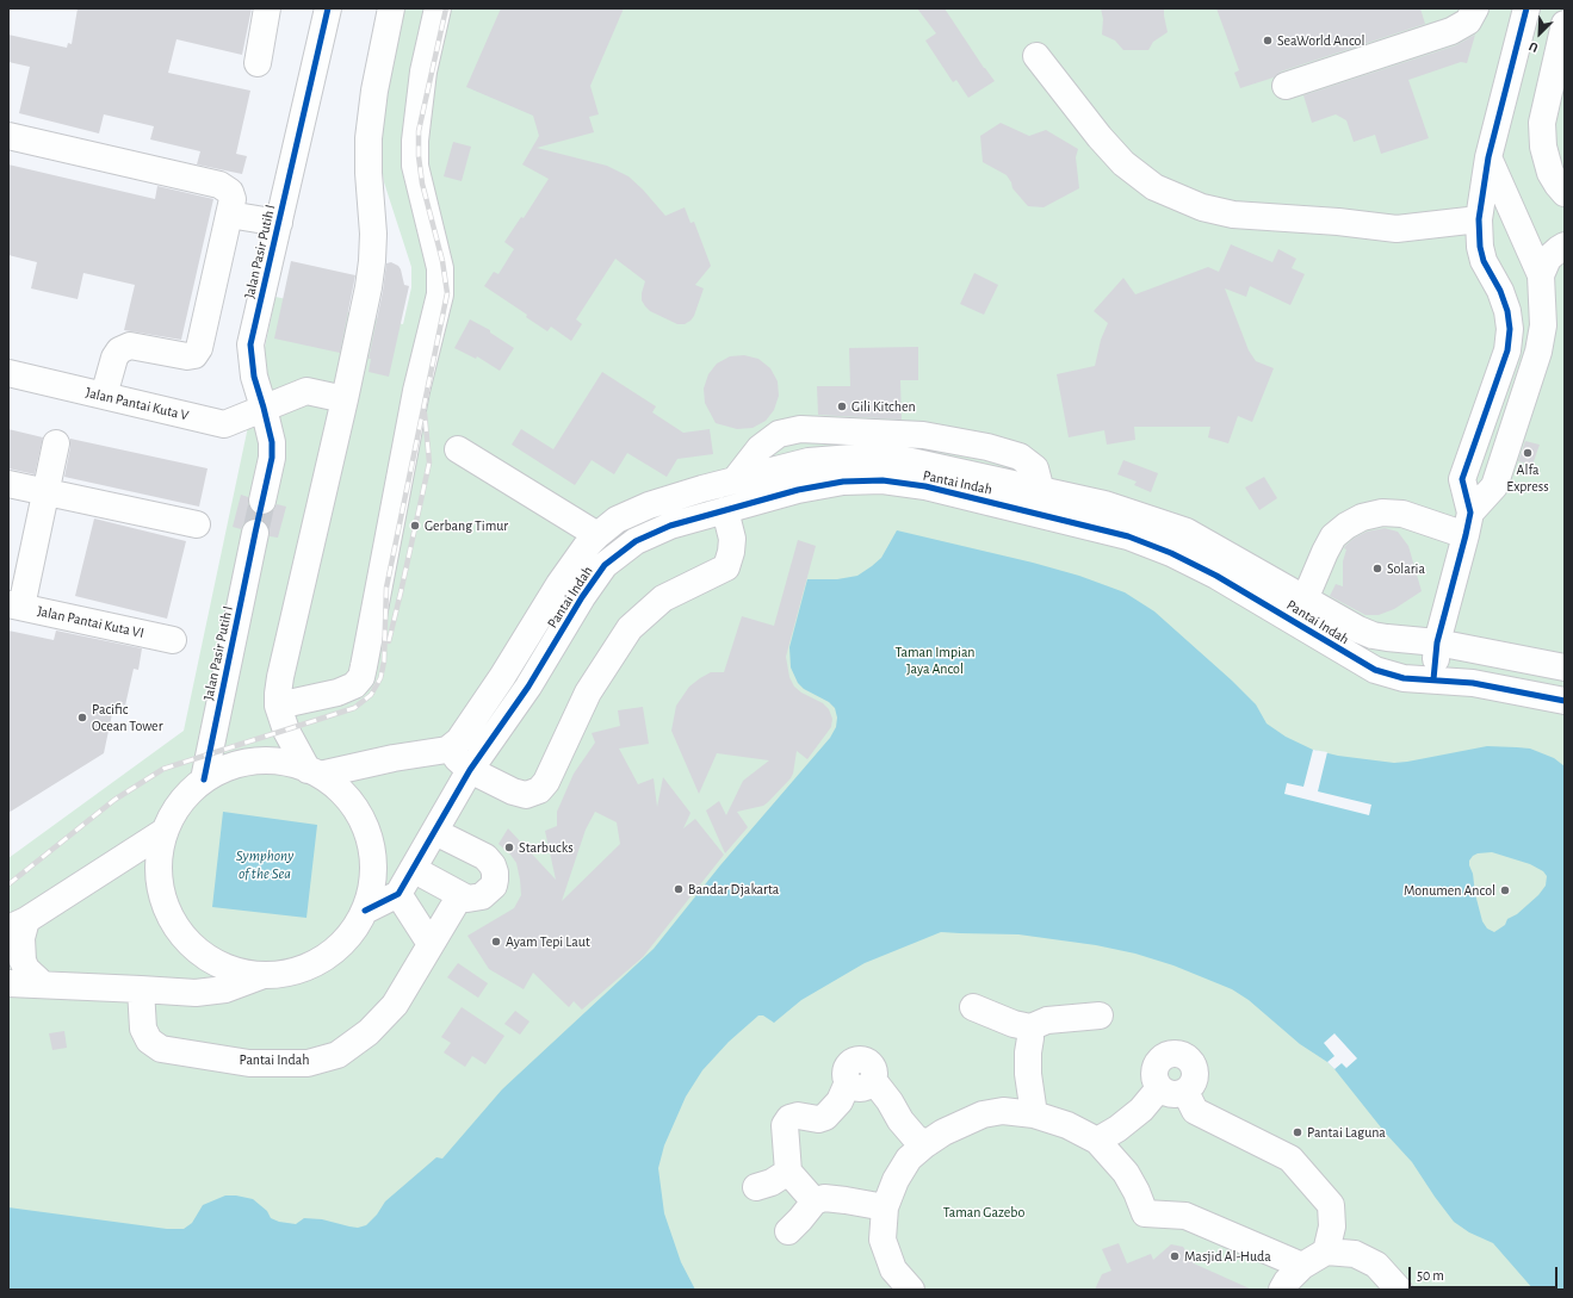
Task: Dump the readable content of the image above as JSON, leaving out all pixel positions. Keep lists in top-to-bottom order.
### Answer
{
  "streets": {
    "street": [
      "Jalan Pasir Putih I",
      "Jalan Pantai Kuta V",
      "Pantai Indah",
      "Jalan Pantai Kuta VI"
    ]
  },
  "crossings": [
    ["Jalan Pasir Putih I", "Jalan Pantai Kuta V"]
  ],
  "water": ["Symphony of the Sea"],
  "parks": ["Taman Impian Jaya Ancol", "Taman Gazebo"],
  "places": [
    "SeaWorld Ancol",
    "Gili Kitchen",
    "Alfa Express",
    "Gerbang Timur",
    "Solaria",
    "Pacific Ocean Tower",
    "Starbucks",
    "Bandar Djakarta",
    "Monumen Ancol",
    "Ayam Tepi Laut",
    "Pantai Laguna",
    "Masjid Al-Huda"
  ],
  "scale_bar": "50 m",
  "north": "bottom left"
}
